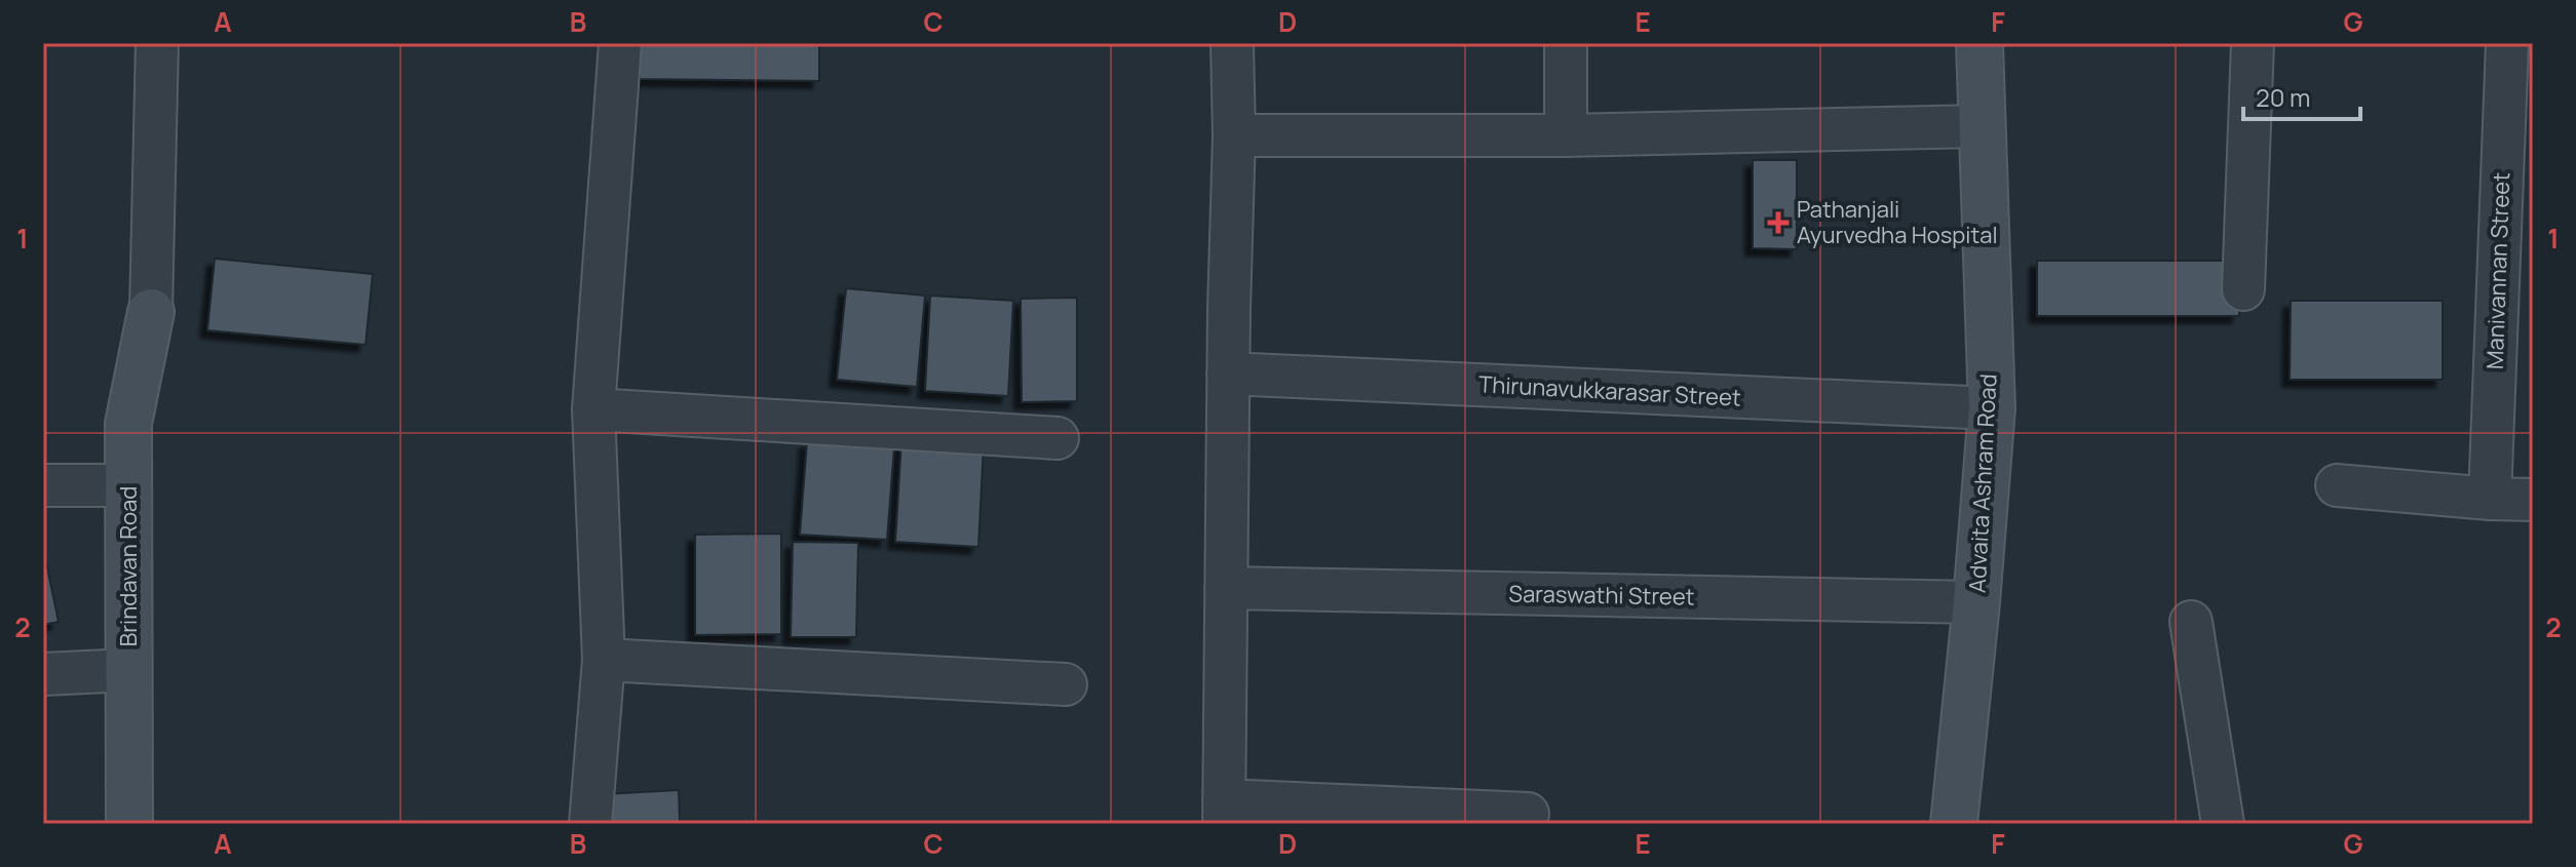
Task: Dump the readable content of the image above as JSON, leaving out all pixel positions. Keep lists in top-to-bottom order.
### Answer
{
  "streets": {
    "street": [
      "Manivannan Street",
      "Thirunavukkarasar Street",
      "Advaita Ashram Road",
      "Brindavan Road",
      "Saraswathi Street"
    ]
  },
  "crossings": [
    ["Thirunavukkarasar Street", "Advaita Ashram Road"],
    ["Advaita Ashram Road", "Saraswathi Street"]
  ],
  "places": {
    "health": ["Pathanjali Ayurvedha Hospital"]
  },
  "scale_bar": "20 m",
  "grid": {
    "columns": [
      "A",
      "B",
      "C",
      "D",
      "E",
      "F",
      "G"
    ],
    "rows": ["1", "2"]
  }
}
